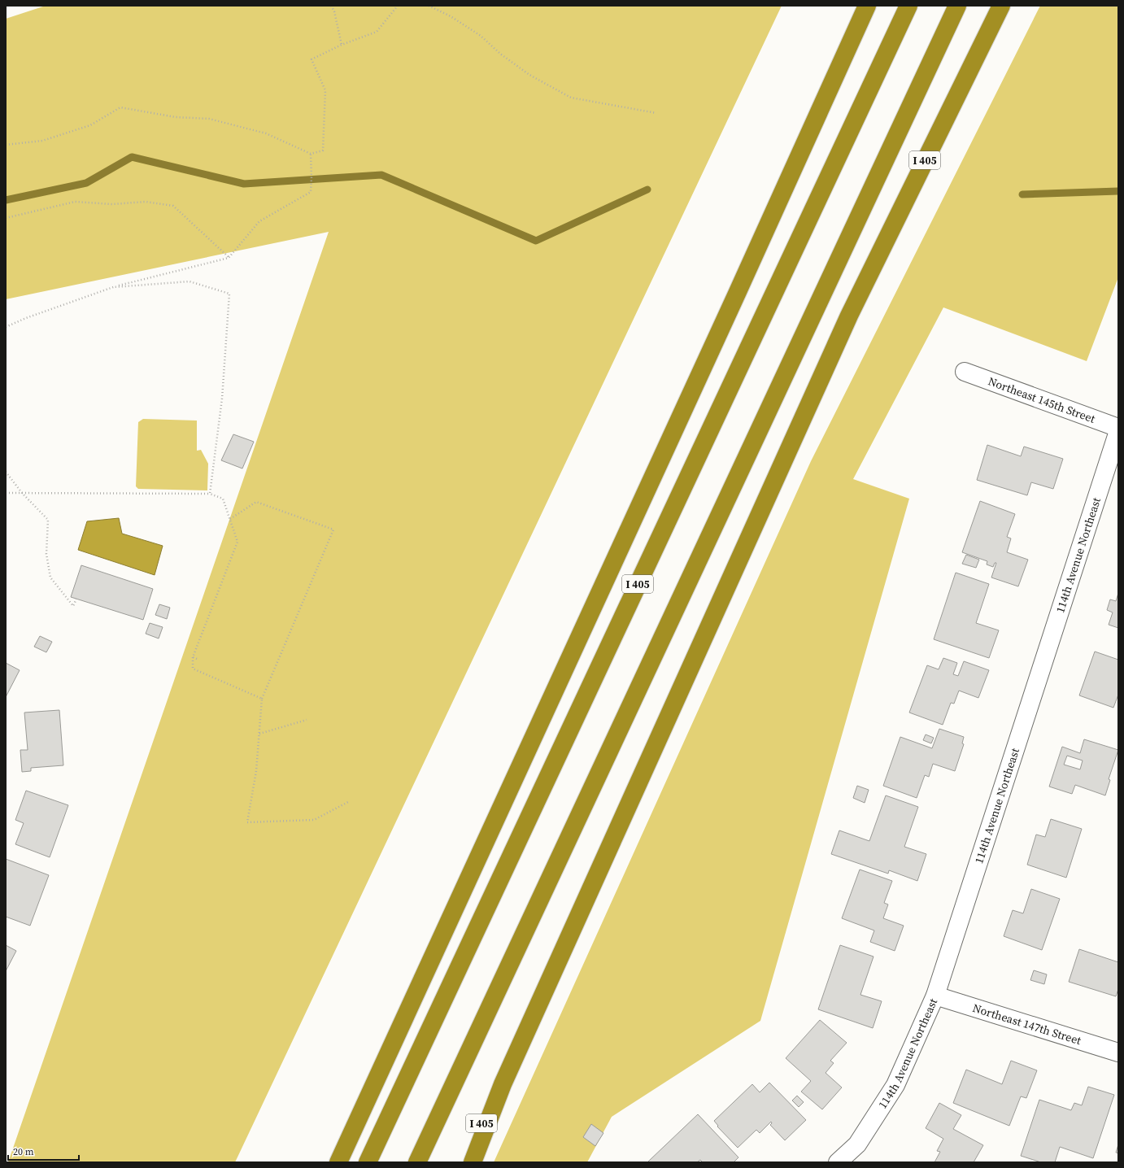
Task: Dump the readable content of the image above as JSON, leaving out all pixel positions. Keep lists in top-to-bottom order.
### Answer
{
  "streets": {
    "highway": ["I 405"],
    "street": ["Northeast 145th Street", "114th Avenue Northeast", "Northeast 147th Street"]
  },
  "crossings": [
    ["114th Avenue Northeast", "Northeast 147th Street"]
  ],
  "scale_bar": "20 m"
}
